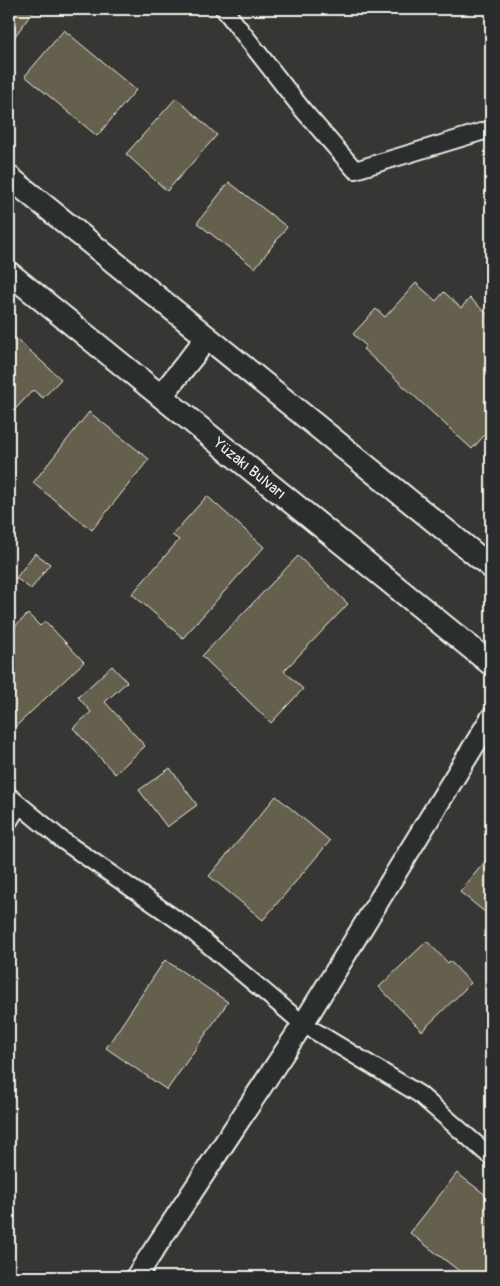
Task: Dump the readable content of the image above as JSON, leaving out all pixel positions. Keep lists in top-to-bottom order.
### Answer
{
  "streets": {
    "main road": ["Yüzakı Bulvarı"]
  }
}
